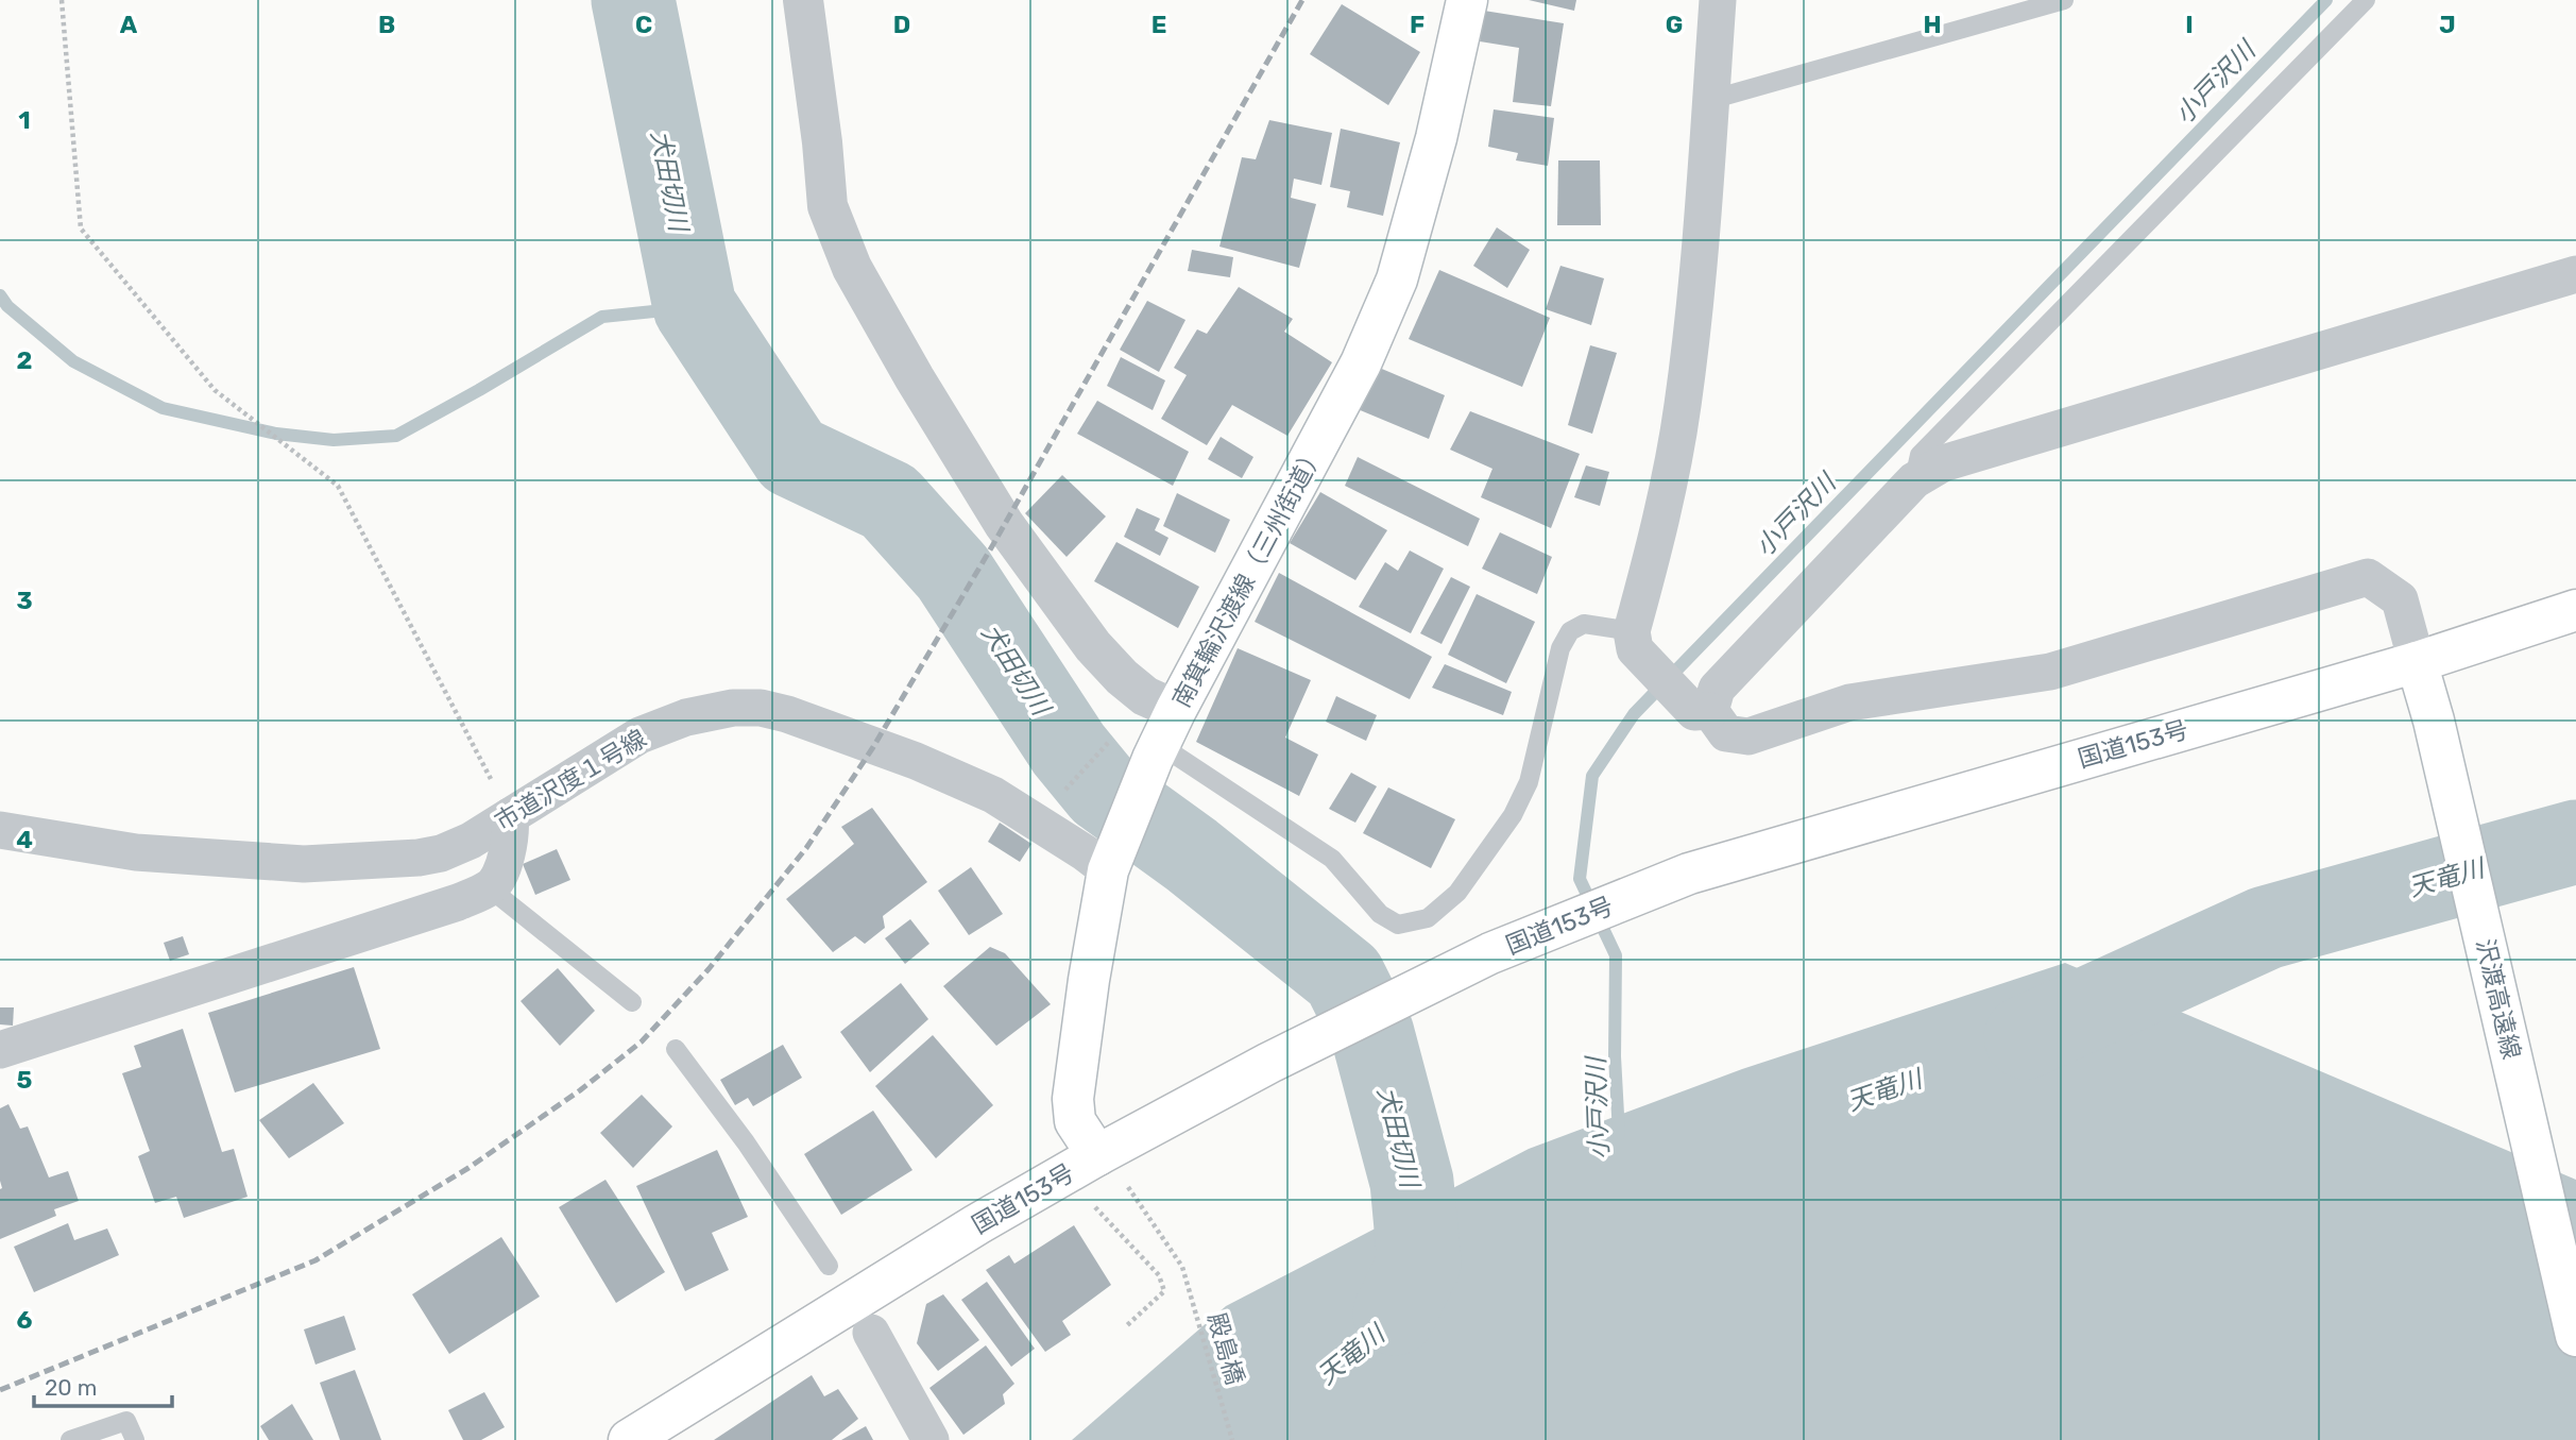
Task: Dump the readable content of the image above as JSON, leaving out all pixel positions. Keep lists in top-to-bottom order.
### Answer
{
  "streets": {
    "main road": ["南箕輪沢渡線（三州街道）", "国道153号", "沢渡高遠線"],
    "street": ["市道沢度１号線"],
    "path": ["殿島橋"]
  },
  "crossings": [
    ["南箕輪沢渡線（三州街道）", "国道153号"],
    ["南箕輪沢渡線（三州街道）", "市道沢度１号線"],
    ["国道153号", "沢渡高遠線"]
  ],
  "water": ["小戸沢川", "犬田切川", "天竜川"],
  "scale_bar": "20 m",
  "grid": {
    "columns": [
      "A",
      "B",
      "C",
      "D",
      "E",
      "F",
      "G",
      "H",
      "I",
      "J"
    ],
    "rows": [
      "1",
      "2",
      "3",
      "4",
      "5",
      "6"
    ]
  }
}
